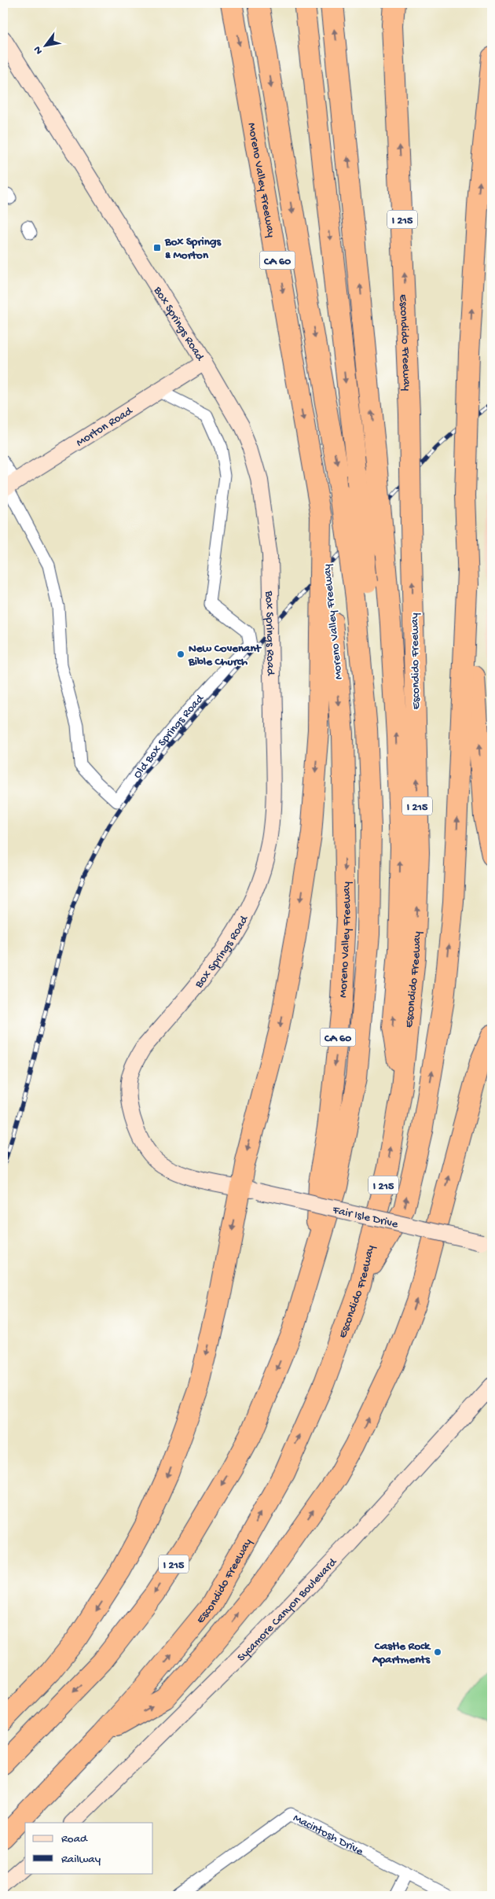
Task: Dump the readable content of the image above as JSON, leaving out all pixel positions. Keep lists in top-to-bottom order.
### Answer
{
  "streets": {
    "highway": [
      "Moreno Valley Freeway",
      "I 215",
      "CA 60",
      "Escondido Freeway"
    ],
    "main road": [
      "Box Springs Road",
      "Morton Road",
      "Fair Isle Drive",
      "Sycamore Canyon Boulevard"
    ],
    "street": ["Old Box Springs Road", "Macintosh Drive"]
  },
  "crossings": [
    ["Moreno Valley Freeway", "I 215"],
    ["Box Springs Road", "Morton Road"],
    ["Box Springs Road", "Fair Isle Drive"],
    ["Morton Road", "Old Box Springs Road"]
  ],
  "places": {
    "transit": ["Box Springs & Morton"],
    "other": ["New Covenant Bible Church", "Castle Rock Apartments"]
  },
  "legend": ["Road", "Railway"],
  "north": "bottom left"
}
